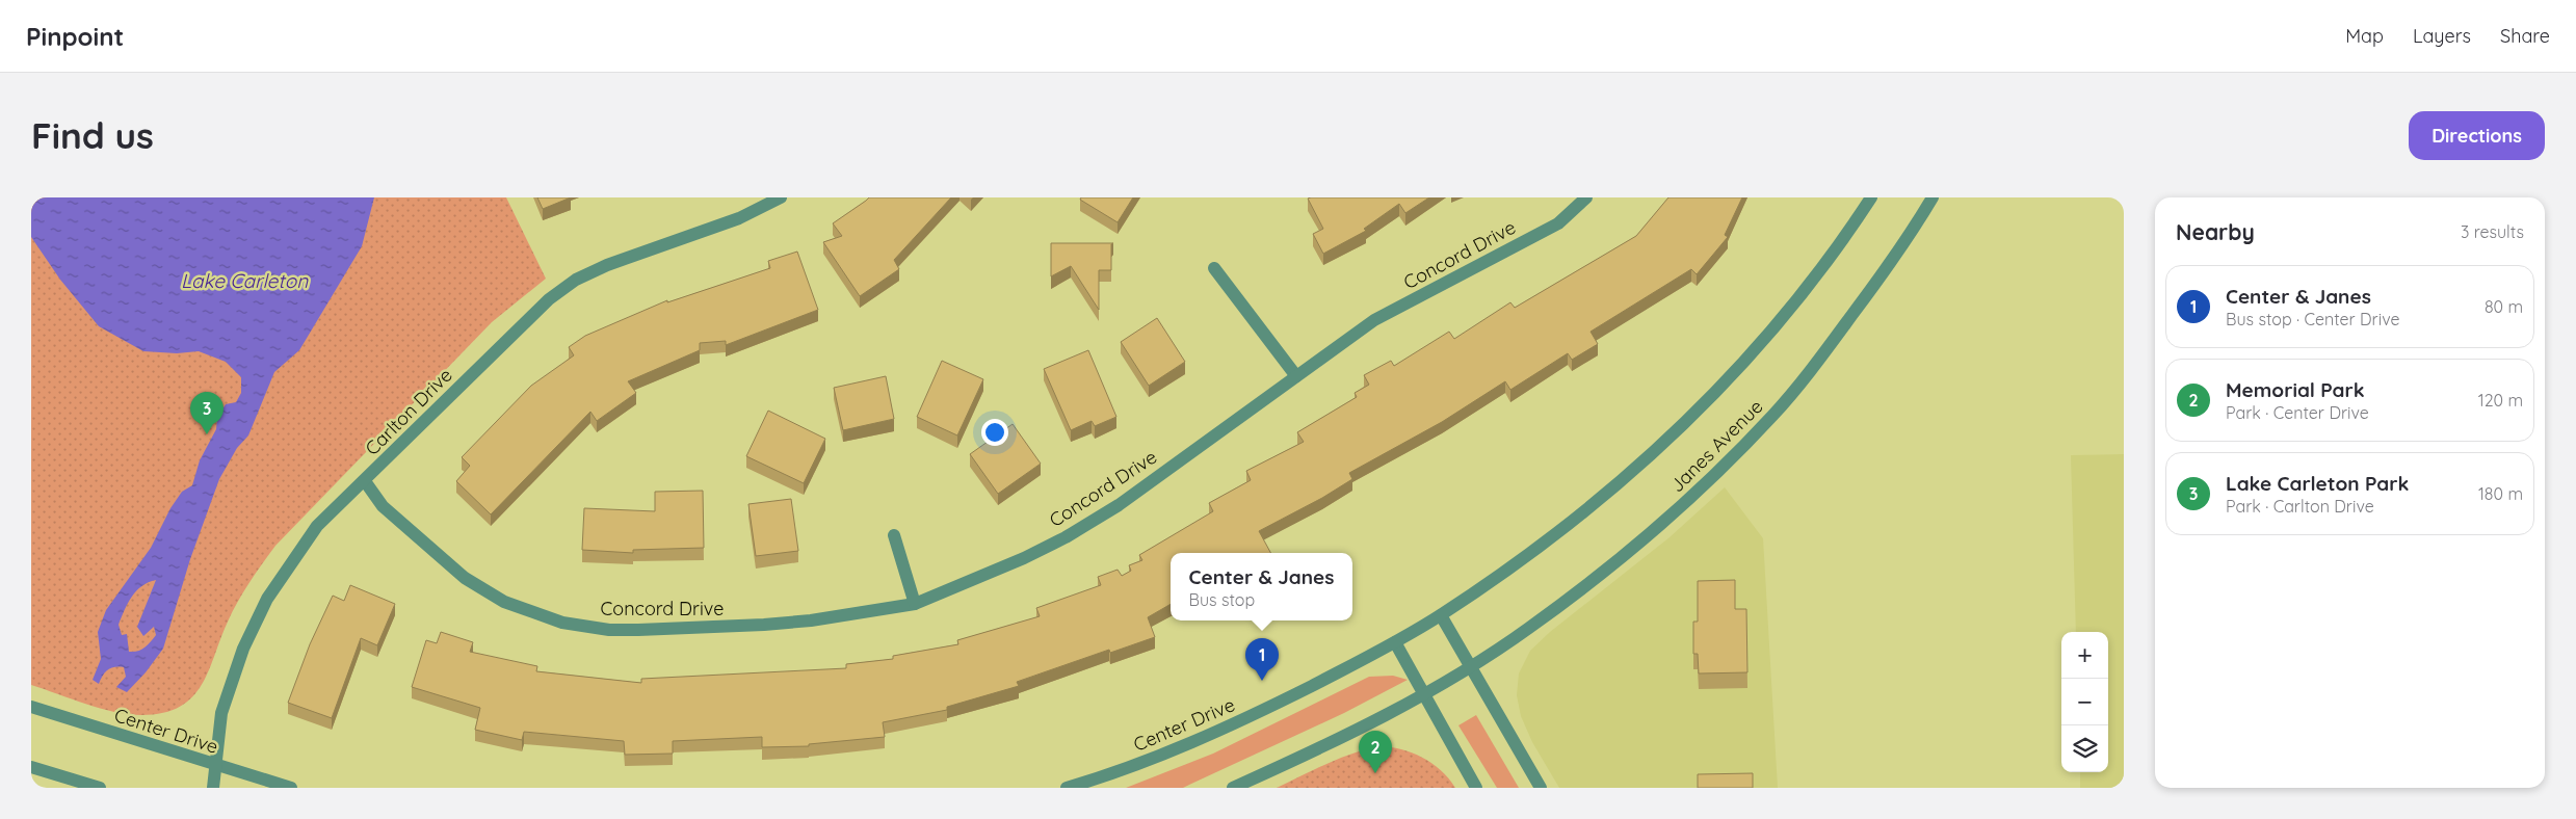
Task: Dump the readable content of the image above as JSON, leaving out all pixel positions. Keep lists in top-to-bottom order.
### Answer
{
  "streets": {
    "street": [
      "Concord Drive",
      "Carlton Drive",
      "Janes Avenue",
      "Center Drive"
    ]
  },
  "crossings": [
    ["Concord Drive", "Carlton Drive"],
    ["Carlton Drive", "Center Drive"],
    ["Janes Avenue", "Center Drive"]
  ],
  "water": ["Lake Carleton"],
  "page": {
    "header": "Pinpoint",
    "nav": ["Map", "Layers", "Share"],
    "buttons": "Directions",
    "title": "Find us",
    "heading": ["Nearby", "3 results"],
    "list": [
      {
        "mark": "1",
        "name": "Center & Janes",
        "note": "Bus stop · Center Drive",
        "value": "80 m"
      },
      {
        "mark": "2",
        "name": "Memorial Park",
        "note": "Park · Center Drive",
        "value": "120 m"
      },
      {
        "mark": "3",
        "name": "Lake Carleton Park",
        "note": "Park · Carlton Drive",
        "value": "180 m"
      }
    ],
    "pins": ["3", "1", "2"],
    "popup": ["Center & Janes", "Bus stop"],
    "map_buttons": ["+", "−"]
  }
}
